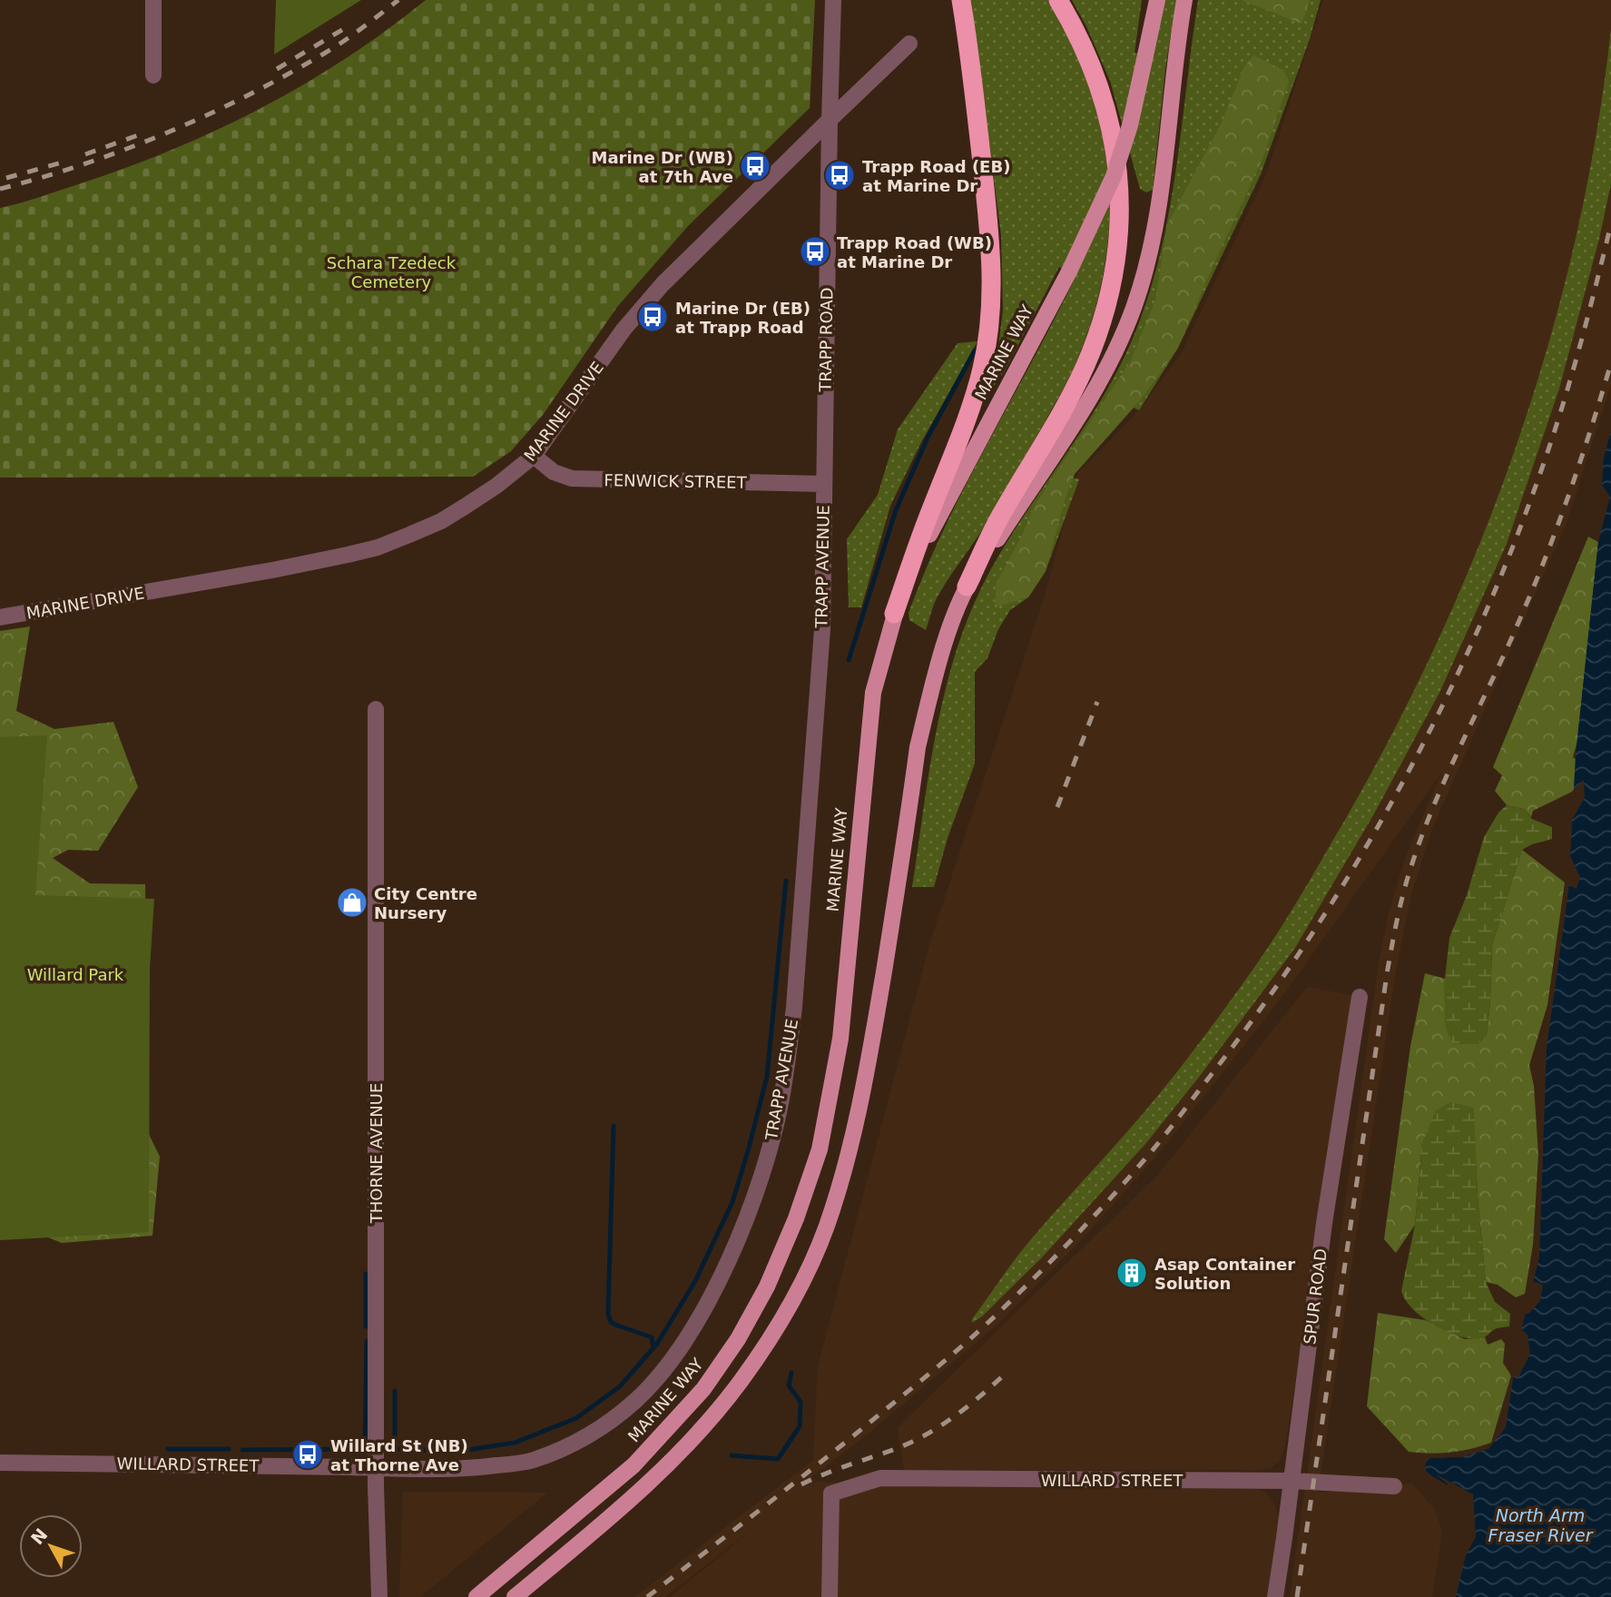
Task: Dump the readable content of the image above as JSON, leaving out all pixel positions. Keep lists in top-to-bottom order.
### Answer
{
  "streets": {
    "main road": ["MARINE WAY"],
    "street": [
      "TRAPP ROAD",
      "MARINE DRIVE",
      "FENWICK STREET",
      "TRAPP AVENUE",
      "THORNE AVENUE",
      "SPUR ROAD",
      "WILLARD STREET"
    ]
  },
  "crossings": [
    ["TRAPP ROAD", "MARINE DRIVE"],
    ["TRAPP ROAD", "FENWICK STREET"],
    ["TRAPP ROAD", "TRAPP AVENUE"],
    ["MARINE DRIVE", "FENWICK STREET"],
    ["FENWICK STREET", "TRAPP AVENUE"],
    ["TRAPP AVENUE", "THORNE AVENUE"],
    ["TRAPP AVENUE", "WILLARD STREET"],
    ["THORNE AVENUE", "WILLARD STREET"],
    ["SPUR ROAD", "WILLARD STREET"]
  ],
  "water": ["North Arm Fraser River"],
  "parks": ["Schara Tzedeck Cemetery", "Willard Park"],
  "places": {
    "bus stop": [
      "Marine Dr (WB) at 7th Ave",
      "Trapp Road (EB) at Marine Dr",
      "Trapp Road (WB) at Marine Dr",
      "Marine Dr (EB) at Trapp Road",
      "Willard St (NB) at Thorne Ave"
    ],
    "shop": ["City Centre Nursery"],
    "building": ["Asap Container Solution"]
  },
  "north": "top left"
}
